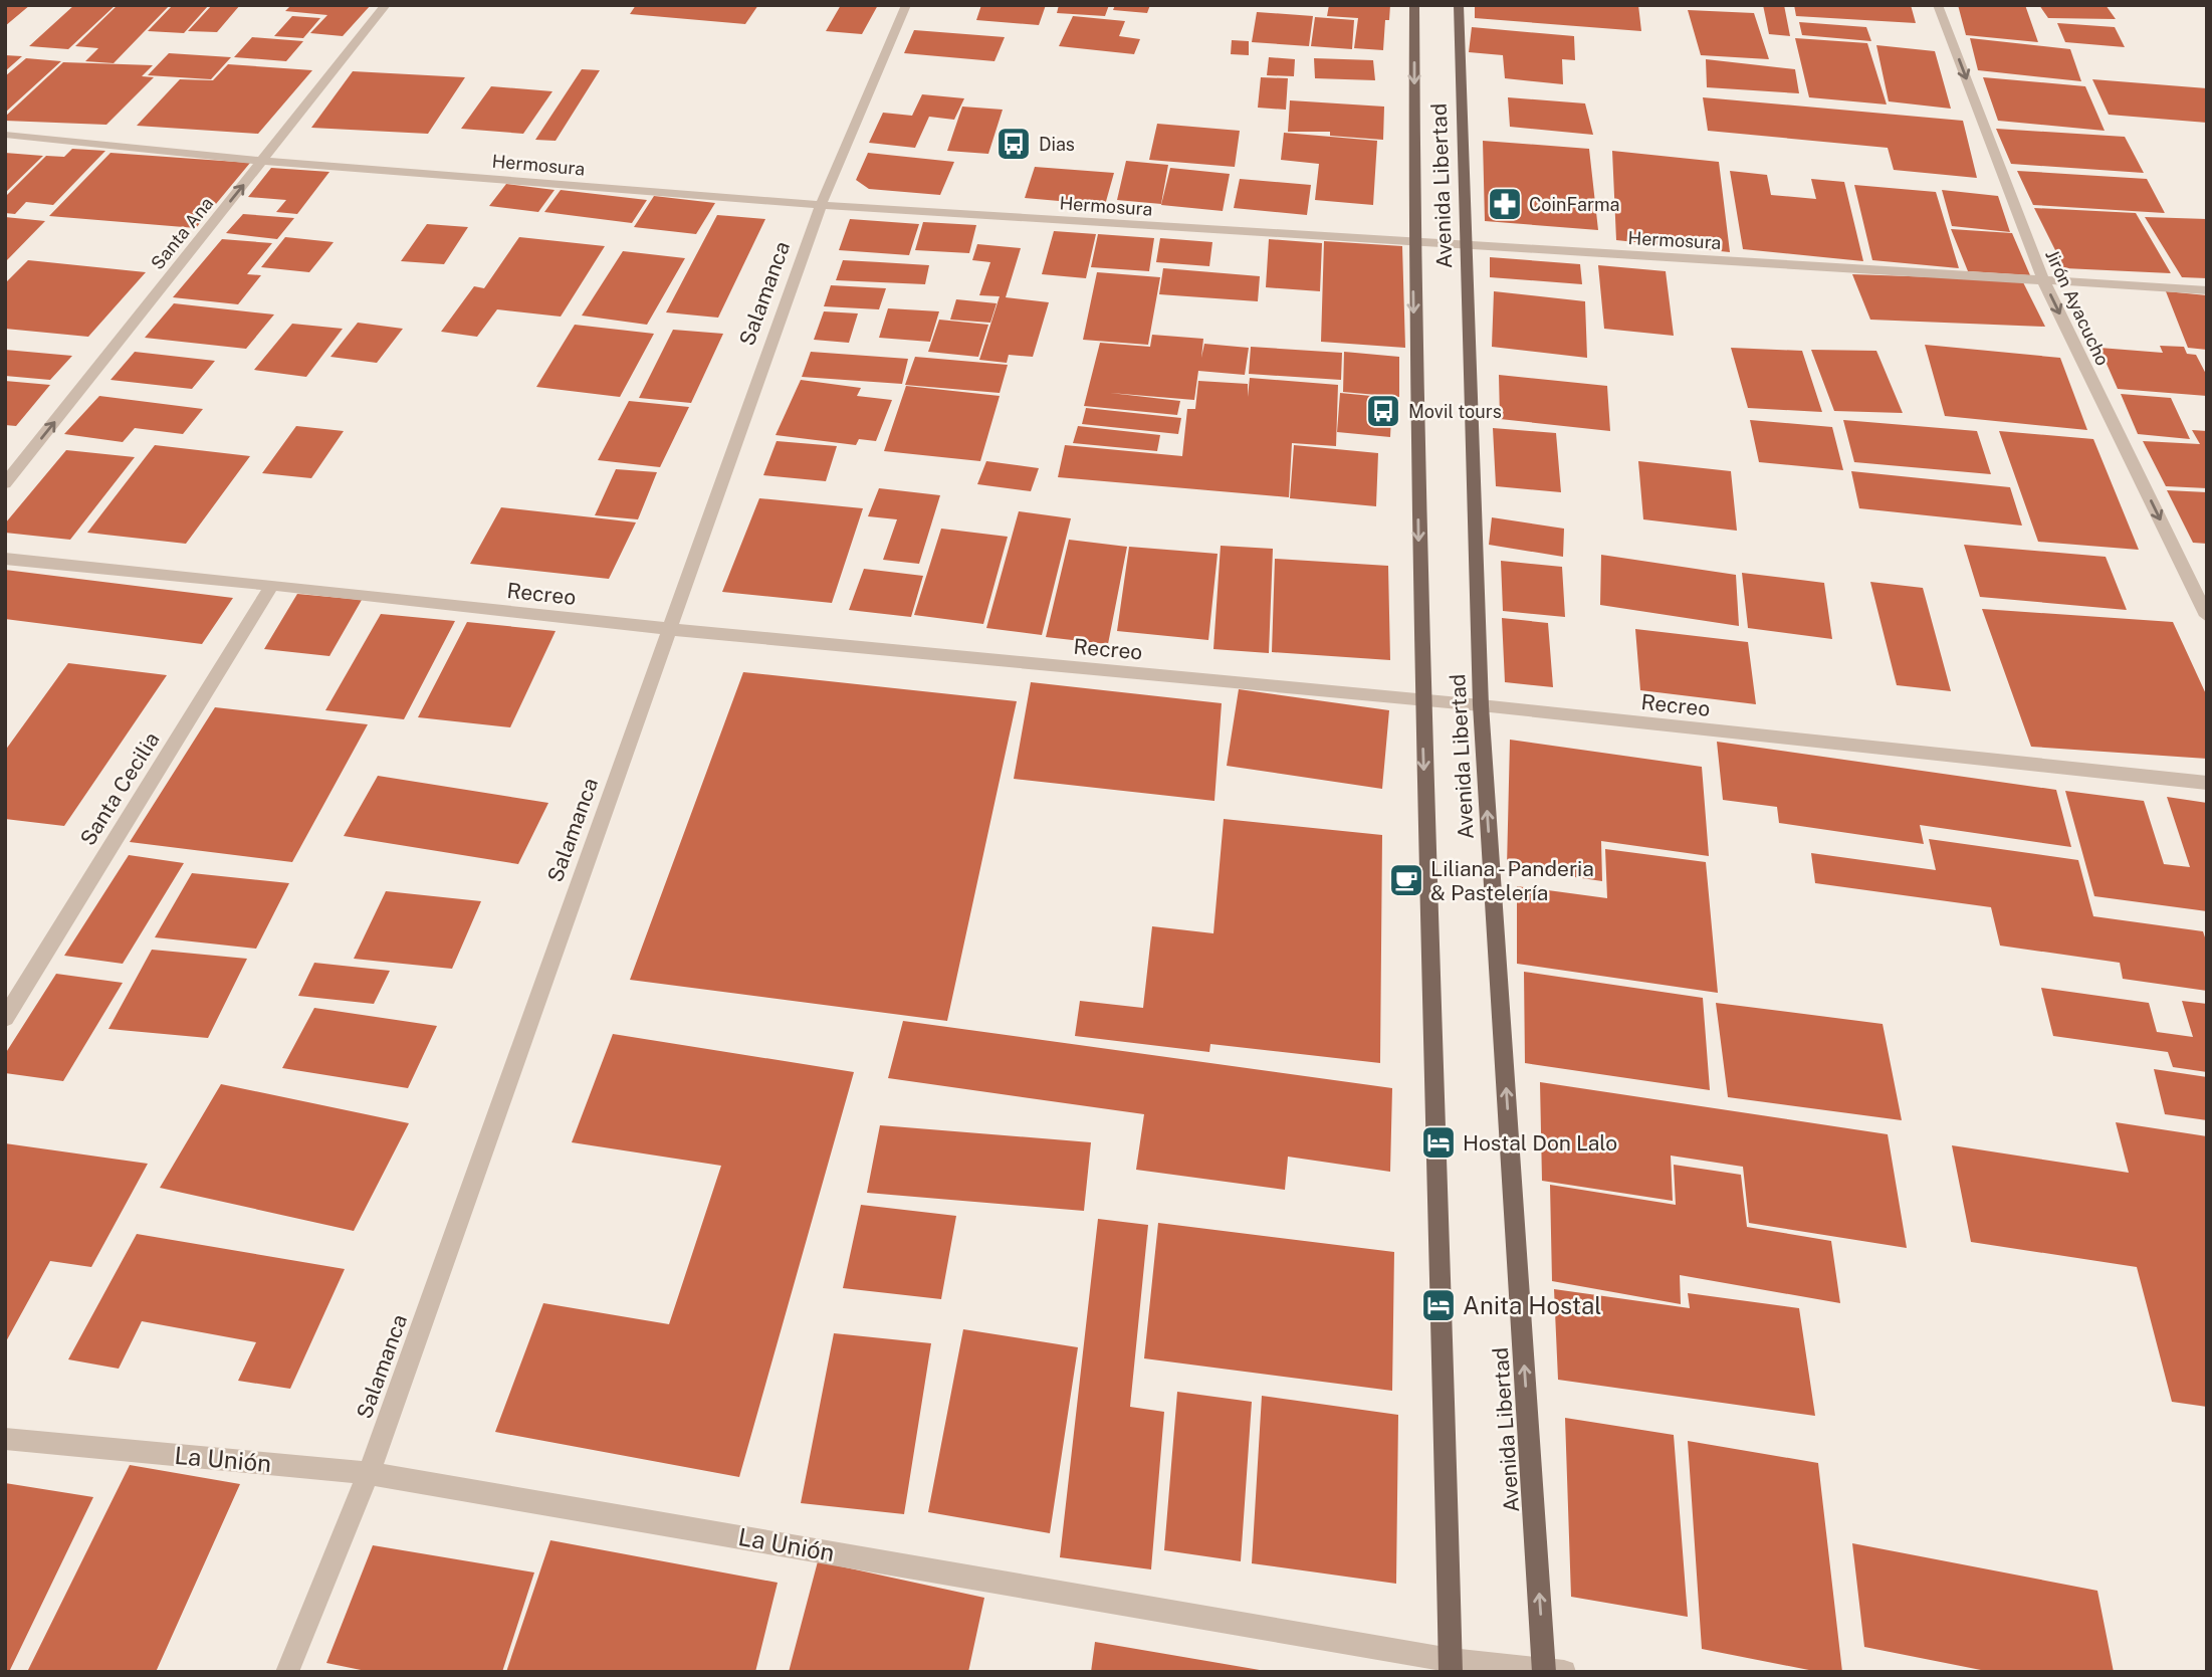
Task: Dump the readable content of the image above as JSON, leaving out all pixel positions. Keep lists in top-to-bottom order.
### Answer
{
  "streets": {
    "main road": ["Avenida Libertad"],
    "street": [
      "Hermosura",
      "Santa Ana",
      "Salamanca",
      "Jirón Ayacucho",
      "Recreo",
      "Santa Cecilia",
      "La Unión"
    ]
  },
  "crossings": [
    ["Hermosura", "Avenida Libertad"],
    ["Hermosura", "Santa Ana"],
    ["Hermosura", "Salamanca"],
    ["Hermosura", "Jirón Ayacucho"],
    ["Avenida Libertad", "Recreo"],
    ["Avenida Libertad", "La Unión"],
    ["Salamanca", "Recreo"],
    ["Salamanca", "La Unión"],
    ["Recreo", "Santa Cecilia"]
  ],
  "one_way": ["Santa Ana", "Jirón Ayacucho"],
  "places": {
    "bus stop": ["Dias", "Movil tours"],
    "pharmacy": ["CoinFarma"],
    "cafe": ["Liliana - Panderia & Pastelería"],
    "hotel": ["Hostal Don Lalo", "Anita Hostal"]
  }
}
